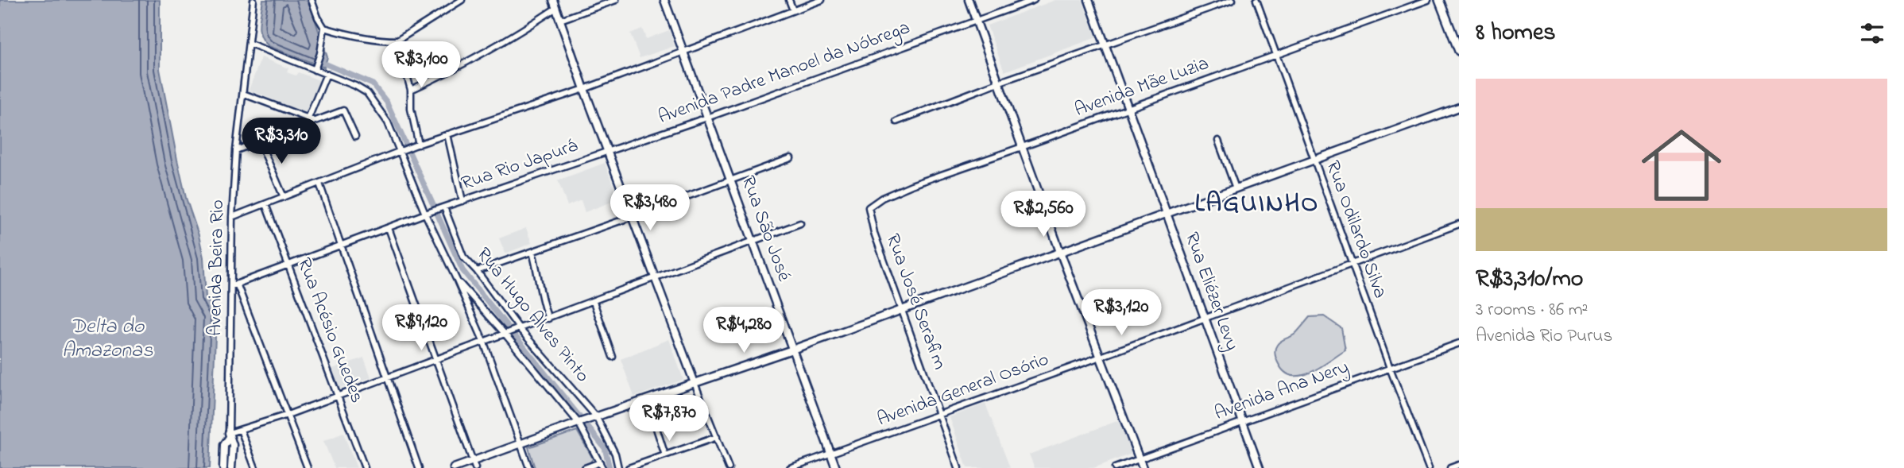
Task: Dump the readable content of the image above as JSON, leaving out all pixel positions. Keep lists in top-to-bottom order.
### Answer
{
  "streets": {
    "street": [
      "Avenida Padre Manoel da Nóbrega",
      "Avenida Mãe Luzia",
      "Rua Rio Japurá",
      "Rua São José",
      "Rua Odilardo Silva",
      "Avenida Beira Rio",
      "Rua Eliézer Levy",
      "Rua José Serafim",
      "Rua Hugo Alves Pinto",
      "Rua Acésio Guedes",
      "Avenida General Osório",
      "Avenida Ana Nery"
    ]
  },
  "crossings": [
    ["Avenida Padre Manoel da Nóbrega", "Rua Rio Japurá"],
    ["Avenida Padre Manoel da Nóbrega", "Rua São José"],
    ["Avenida Mãe Luzia", "Rua Odilardo Silva"],
    ["Avenida Mãe Luzia", "Rua Eliézer Levy"],
    ["Avenida Mãe Luzia", "Rua José Serafim"],
    ["Rua Rio Japurá", "Rua Hugo Alves Pinto"],
    ["Rua São José", "Avenida General Osório"],
    ["Rua Odilardo Silva", "Avenida General Osório"],
    ["Rua Odilardo Silva", "Avenida Ana Nery"],
    ["Rua Eliézer Levy", "Avenida General Osório"],
    ["Rua Eliézer Levy", "Avenida Ana Nery"],
    ["Rua José Serafim", "Avenida General Osório"]
  ],
  "districts": ["LAGUINHO"],
  "water": ["Delta do Amazonas"],
  "page": {
    "heading": "8 homes",
    "price": [
      "R$3,100",
      "R$3,310",
      "R$3,480",
      "R$2,560",
      "R$3,120",
      "R$9,120",
      "R$4,280",
      "R$7,870"
    ],
    "list": [
      {
        "name": "R$3,310/mo",
        "note": "3 rooms · 86 m² · Avenida Rio Purus"
      }
    ]
  }
}
